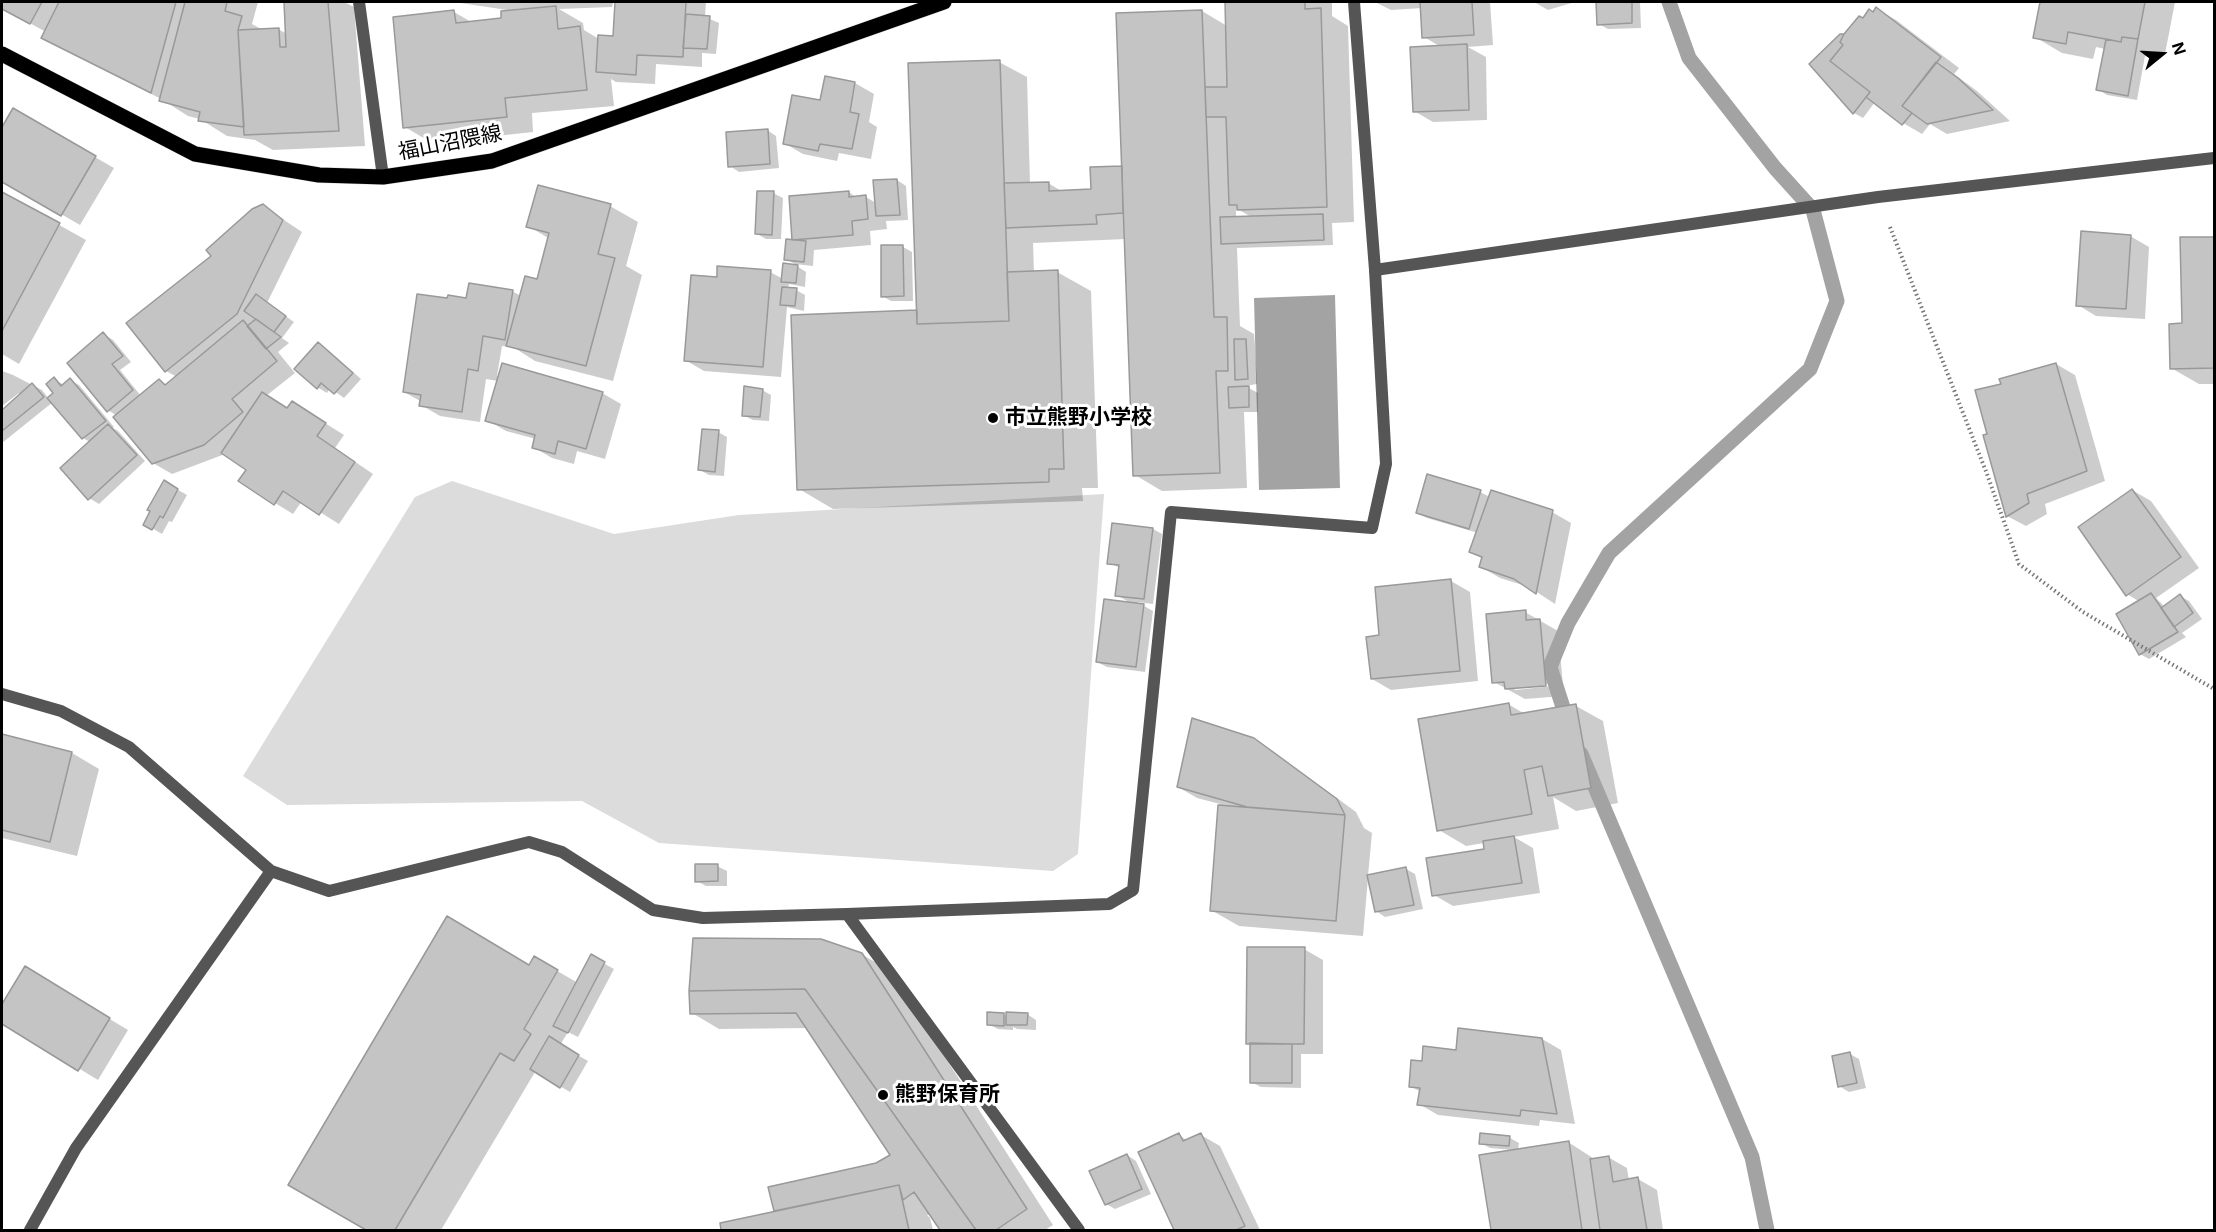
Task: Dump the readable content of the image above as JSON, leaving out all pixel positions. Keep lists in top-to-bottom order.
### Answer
{
  "streets": {
    "main road": ["福山沼隈線"]
  },
  "places": ["市立熊野小学校", "熊野保育所"],
  "north": "right"
}
